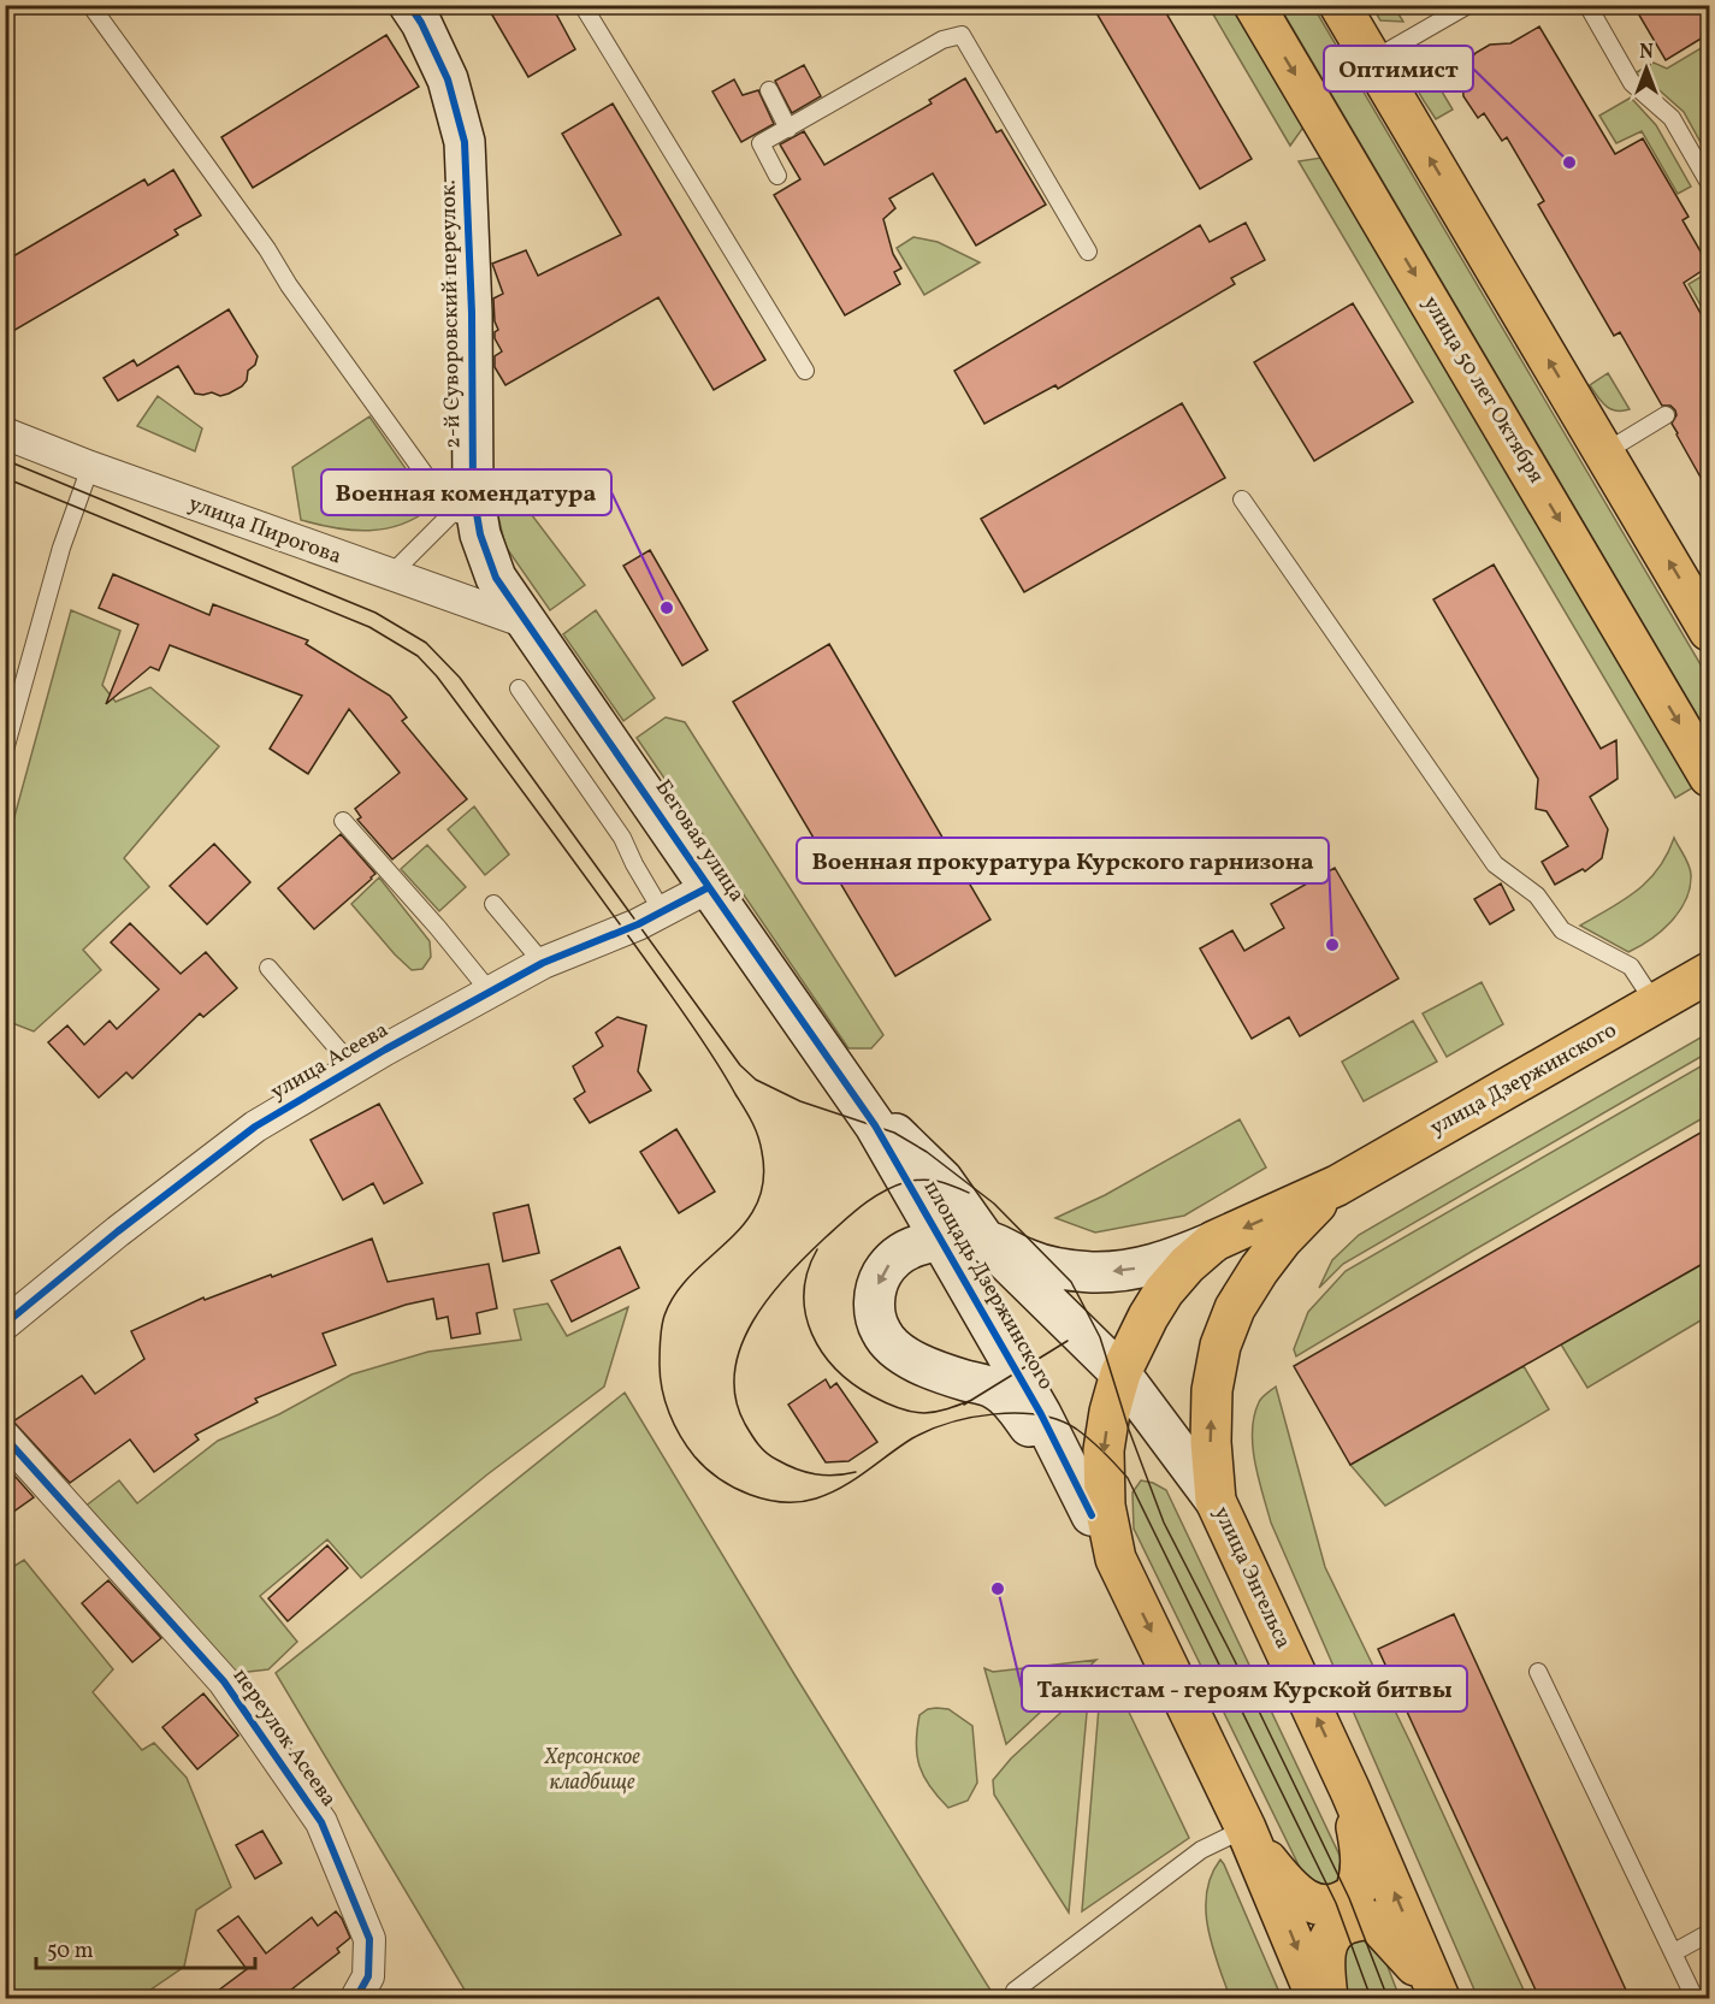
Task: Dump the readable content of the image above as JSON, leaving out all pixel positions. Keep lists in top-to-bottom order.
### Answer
{
  "streets": {
    "main road": ["улица 50 лет Октября", "улица Дзержинского", "улица Энгельса"],
    "street": [
      "2-й Суворовский переулок.",
      "улица Пирогова",
      "Беговая улица",
      "улица Асеева",
      "площадь Дзержинского",
      "переулок Асеева"
    ]
  },
  "crossings": [
    ["2-й Суворовский переулок.", "улица Пирогова"],
    ["2-й Суворовский переулок.", "Беговая улица"],
    ["улица Пирогова", "Беговая улица"],
    ["Беговая улица", "улица Асеева"],
    ["Беговая улица", "площадь Дзержинского"],
    ["улица Дзержинского", "улица Энгельса"]
  ],
  "parks": ["Херсонское кладбище"],
  "places": [
    "Оптимист",
    "Военная комендатура",
    "Военная прокуратура Курского гарнизона",
    "Танкистам - героям Курской битвы"
  ],
  "scale_bar": "50 m",
  "north": "top"
}
